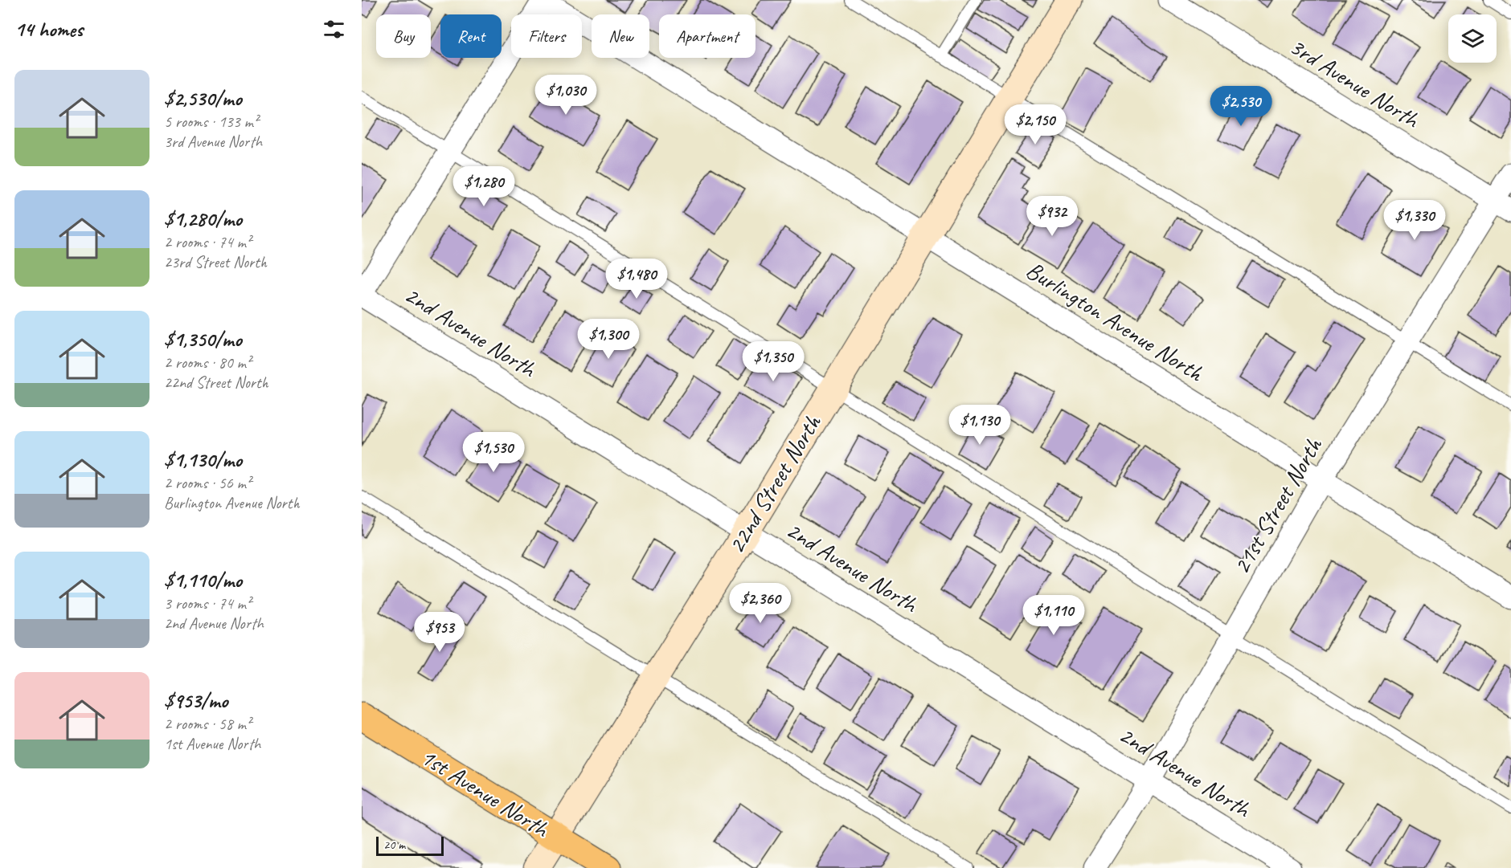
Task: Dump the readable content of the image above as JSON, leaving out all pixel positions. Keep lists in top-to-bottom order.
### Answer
{
  "streets": {
    "main road": ["1st Avenue North"],
    "street": [
      "3rd Avenue North",
      "Burlington Avenue North",
      "2nd Avenue North",
      "22nd Street North",
      "21st Street North"
    ]
  },
  "crossings": [
    ["3rd Avenue North", "21st Street North"],
    ["Burlington Avenue North", "22nd Street North"],
    ["Burlington Avenue North", "21st Street North"],
    ["2nd Avenue North", "22nd Street North"],
    ["2nd Avenue North", "21st Street North"],
    ["22nd Street North", "1st Avenue North"]
  ],
  "scale_bar": "20 m",
  "page": {
    "heading": "14 homes",
    "chip": [
      "Buy",
      "Rent",
      "Filters",
      "New",
      "Apartment"
    ],
    "list": [
      {
        "name": "$2,530/mo",
        "note": "5 rooms · 133 m² · 3rd Avenue North"
      },
      {
        "name": "$1,280/mo",
        "note": "2 rooms · 74 m² · 23rd Street North"
      },
      {
        "name": "$1,350/mo",
        "note": "2 rooms · 80 m² · 22nd Street North"
      },
      {
        "name": "$1,130/mo",
        "note": "2 rooms · 56 m² · Burlington Avenue North"
      },
      {
        "name": "$1,110/mo",
        "note": "3 rooms · 74 m² · 2nd Avenue North"
      },
      {
        "name": "$953/mo",
        "note": "2 rooms · 58 m² · 1st Avenue North"
      }
    ],
    "price": [
      "$1,030",
      "$2,530",
      "$2,150",
      "$1,280",
      "$932",
      "$1,330",
      "$1,480",
      "$1,300",
      "$1,350",
      "$1,130",
      "$1,530",
      "$2,360",
      "$1,110",
      "$953"
    ],
    "scale": "20 m"
  }
}
